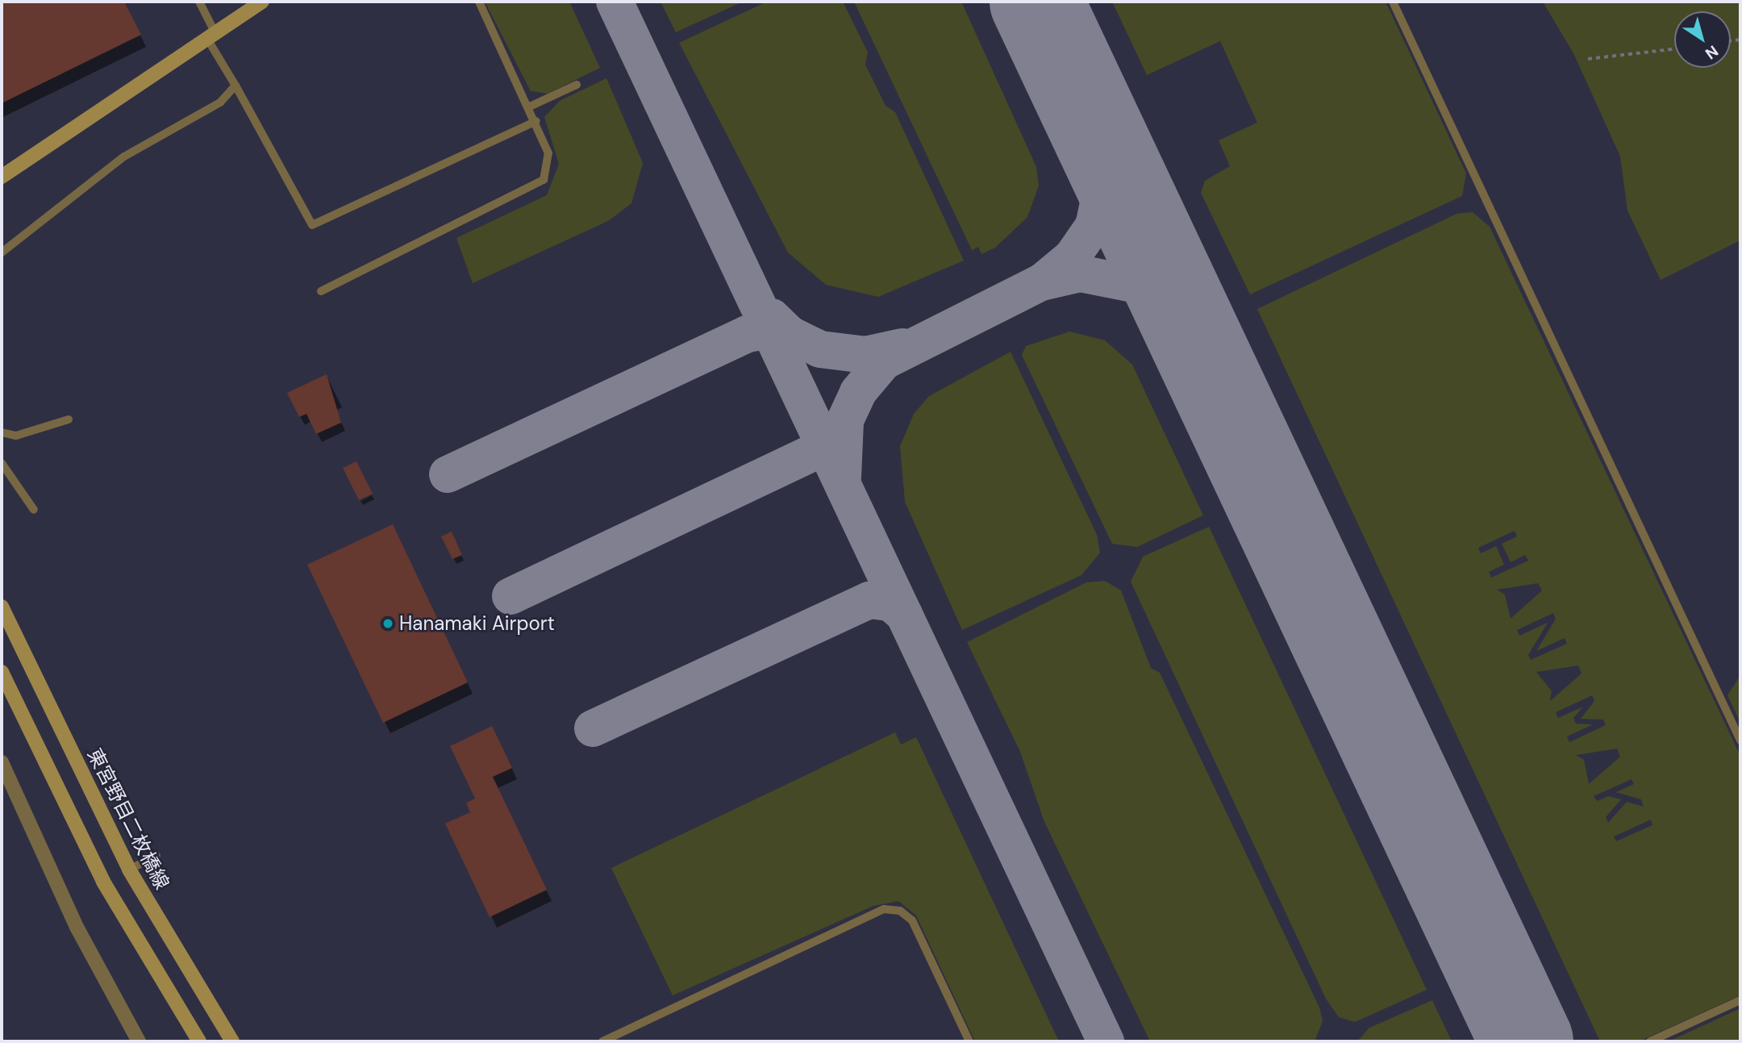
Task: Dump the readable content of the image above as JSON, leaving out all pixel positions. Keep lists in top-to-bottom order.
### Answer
{
  "streets": {
    "main road": ["東宮野目二枚橋線"]
  },
  "places": ["Hanamaki Airport"],
  "north": "bottom right"
}
